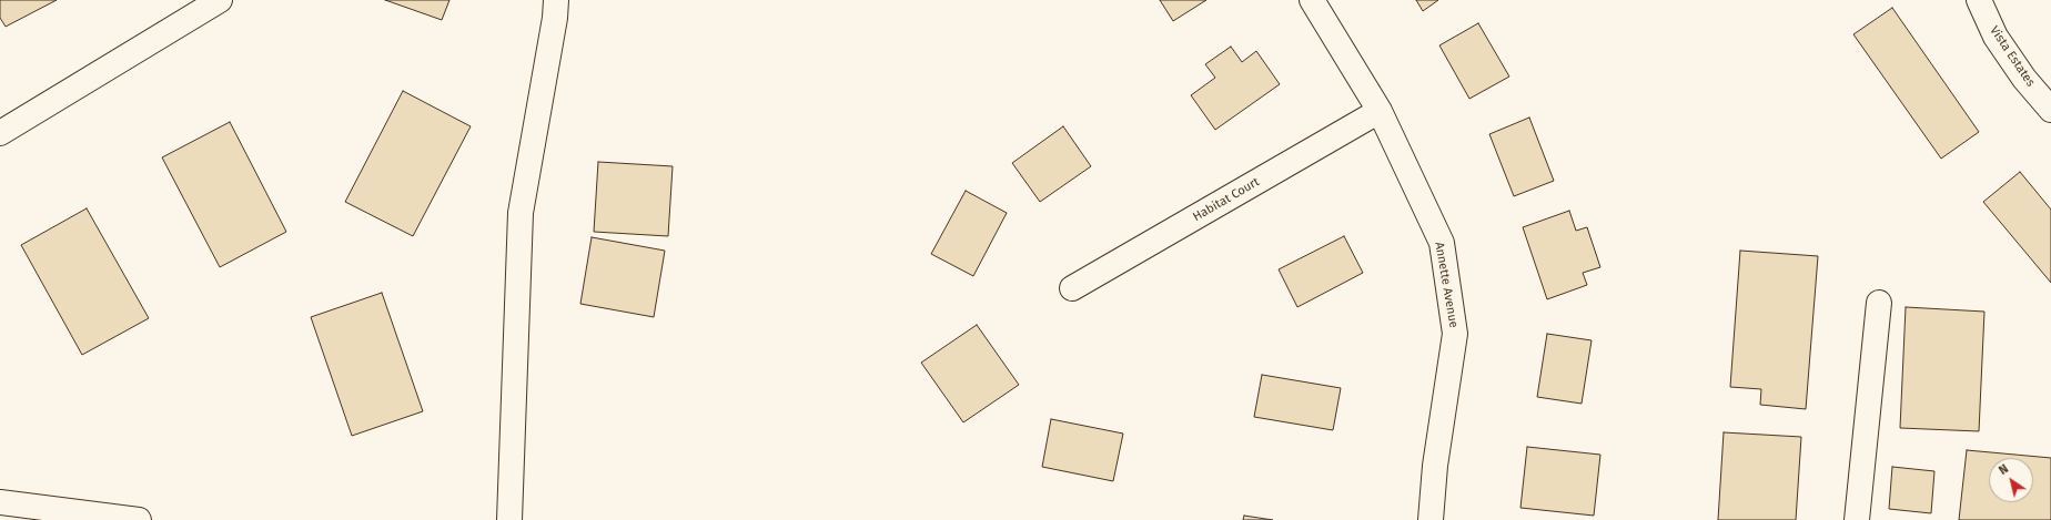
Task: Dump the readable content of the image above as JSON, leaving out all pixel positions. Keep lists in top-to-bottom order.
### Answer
{
  "streets": {
    "street": ["Vista Estates", "Habitat Court", "Annette Avenue"]
  },
  "crossings": [
    ["Habitat Court", "Annette Avenue"]
  ],
  "north": "top left"
}
